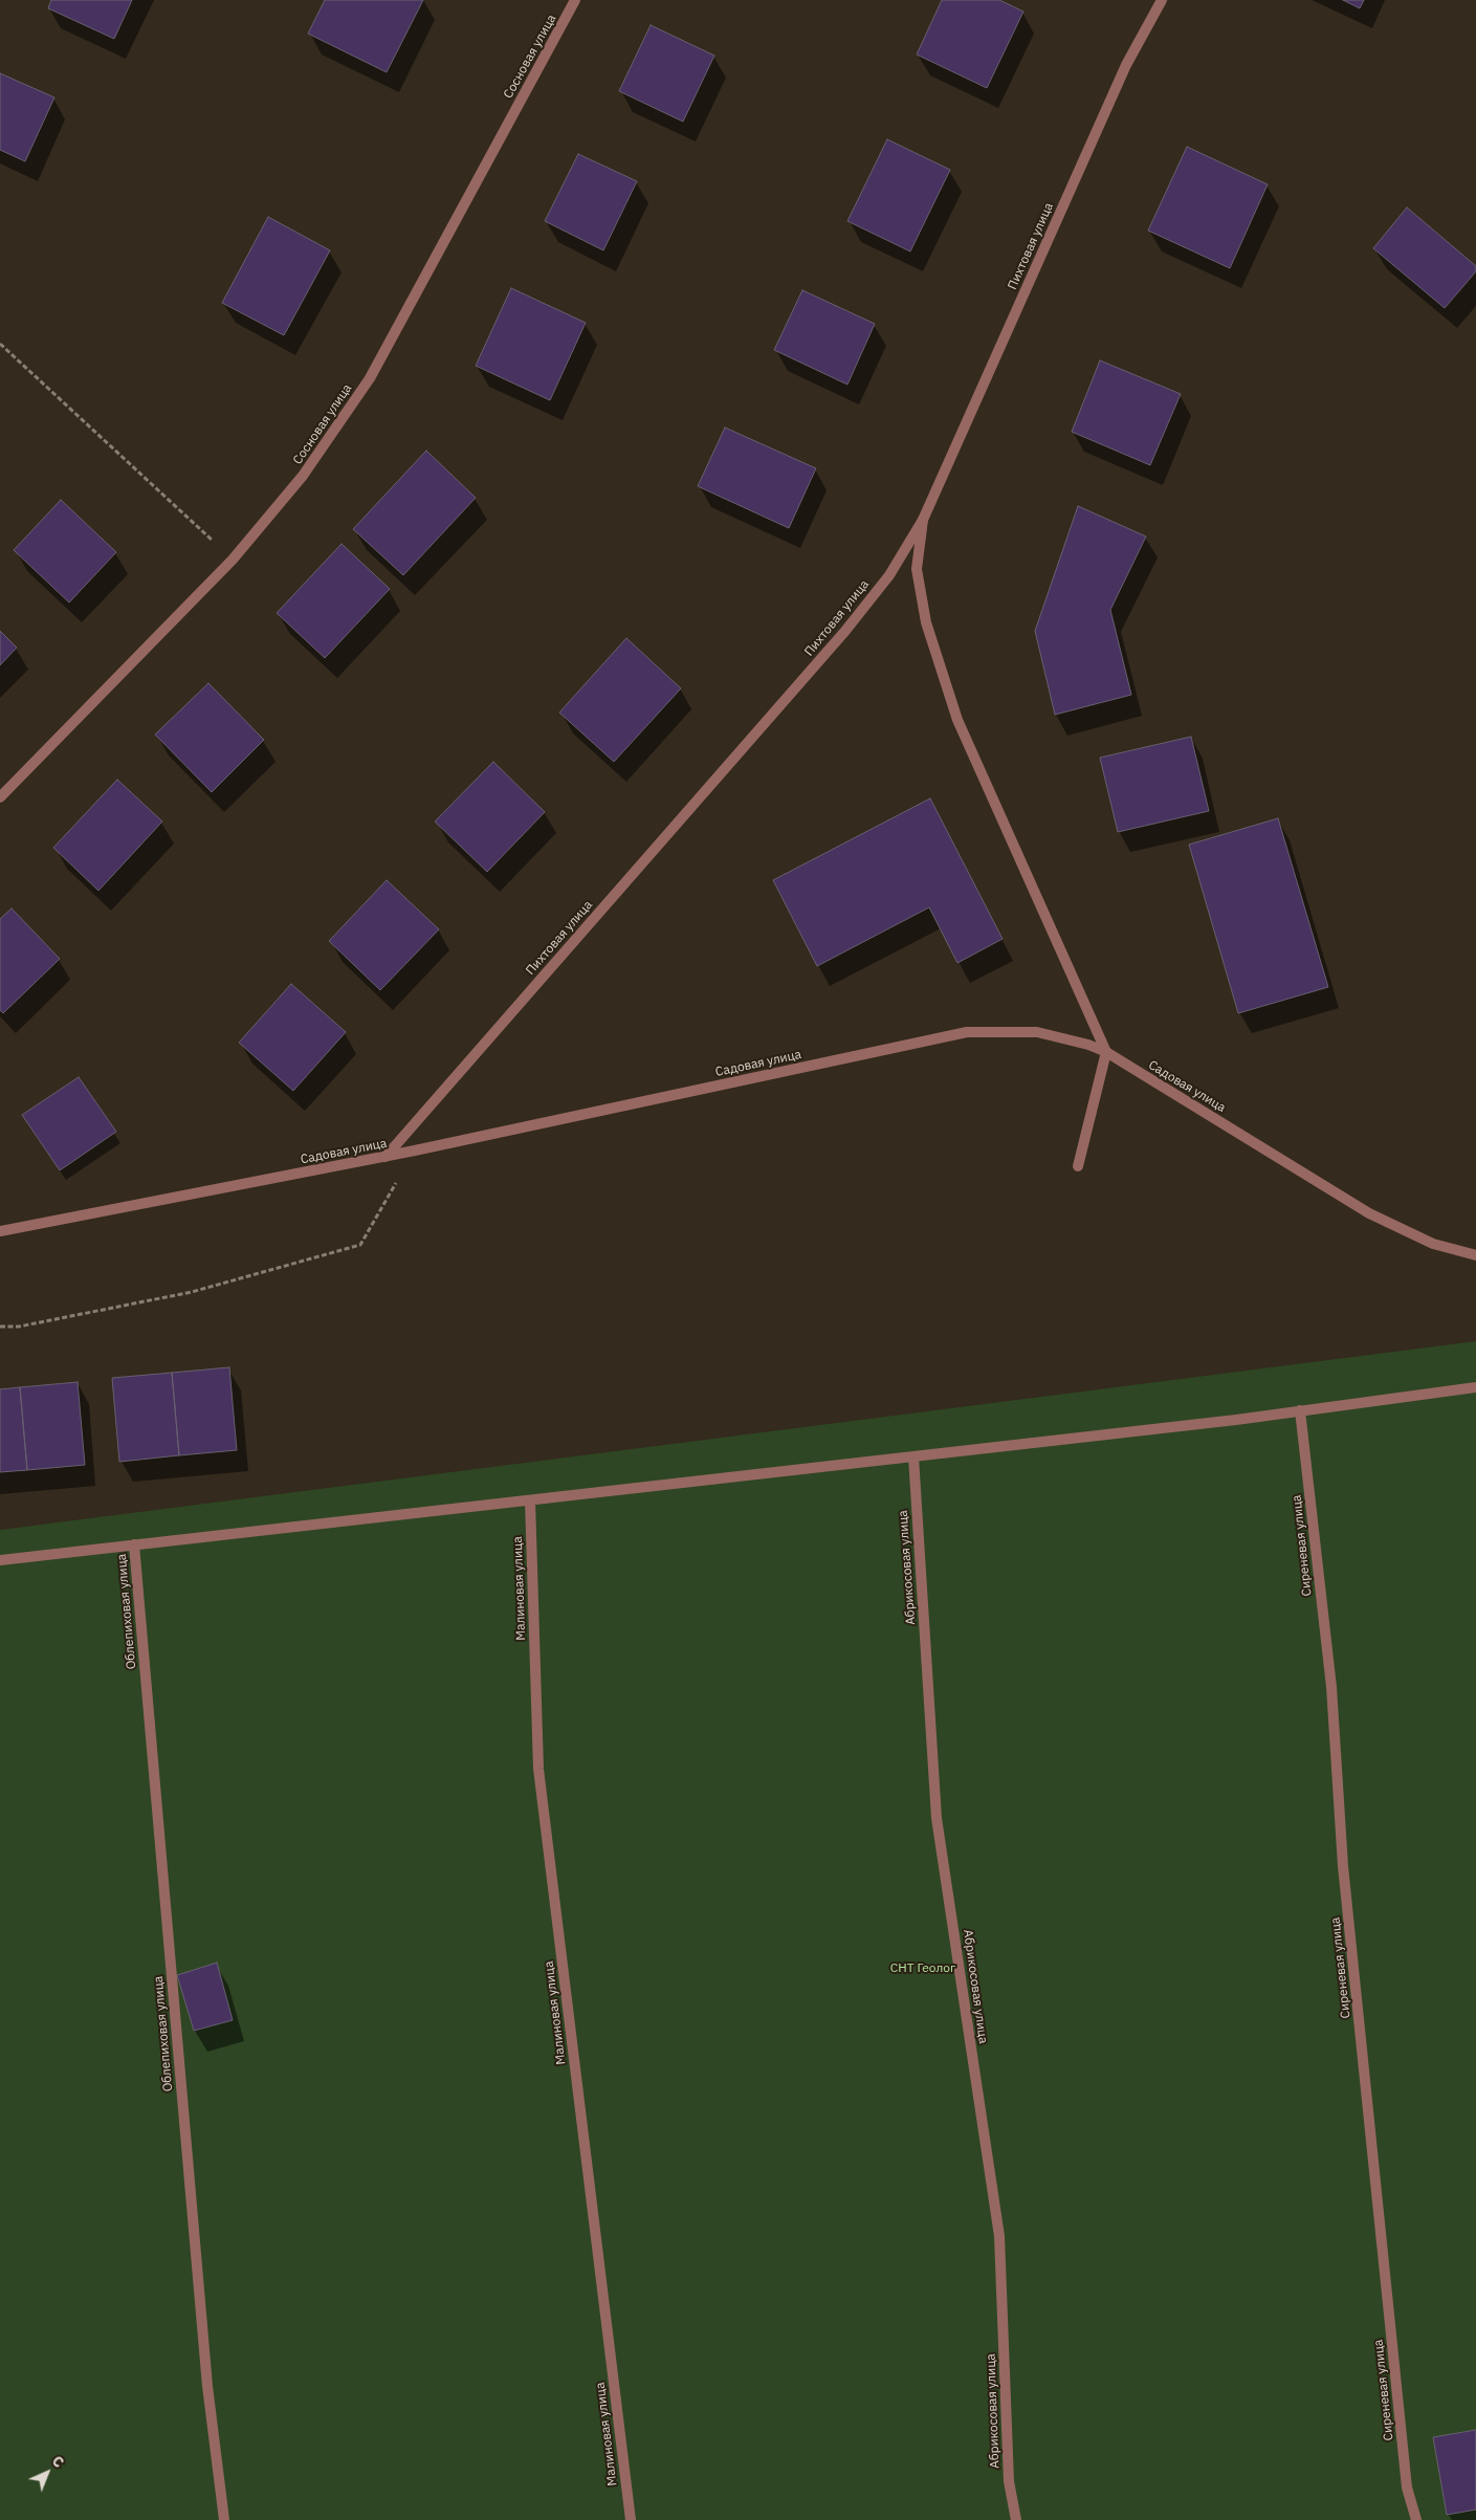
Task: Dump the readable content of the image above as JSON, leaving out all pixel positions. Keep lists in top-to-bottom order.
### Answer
{
  "streets": {
    "street": [
      "Сосновая улица",
      "Пихтовая улица",
      "Садовая улица",
      "Сиреневая улица",
      "Абрикосовая улица",
      "Малиновая улица",
      "Облепиховая улица"
    ]
  },
  "crossings": [
    ["Пихтовая улица", "Садовая улица"]
  ],
  "parks": ["СНТ Геолог"],
  "north": "top right"
}
